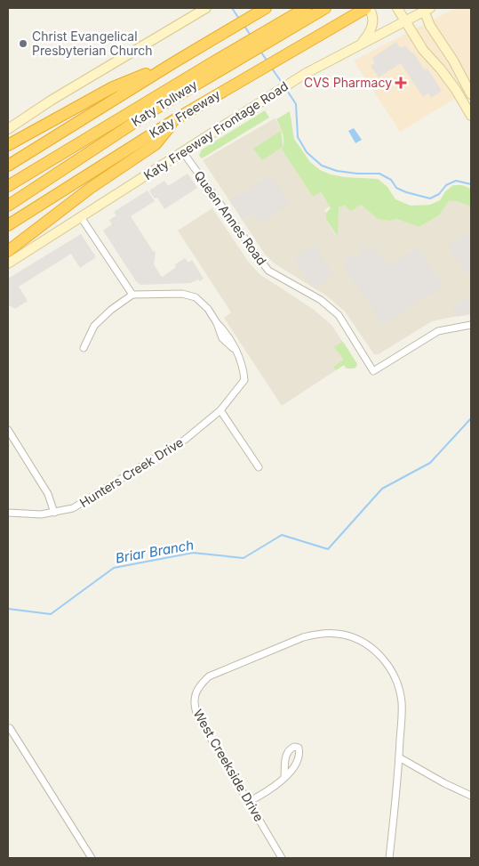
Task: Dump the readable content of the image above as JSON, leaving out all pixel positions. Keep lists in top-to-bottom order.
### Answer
{
  "streets": {
    "highway": ["Katy Tollway", "Katy Freeway"],
    "main road": ["Katy Freeway Frontage Road"],
    "street": ["Queen Annes Road", "Hunters Creek Drive", "West Creekside Drive"]
  },
  "crossings": [
    ["Katy Freeway Frontage Road", "Queen Annes Road"]
  ],
  "water": ["Briar Branch"],
  "places": {
    "other": ["Christ Evangelical Presbyterian Church"],
    "health": ["CVS Pharmacy"]
  }
}
